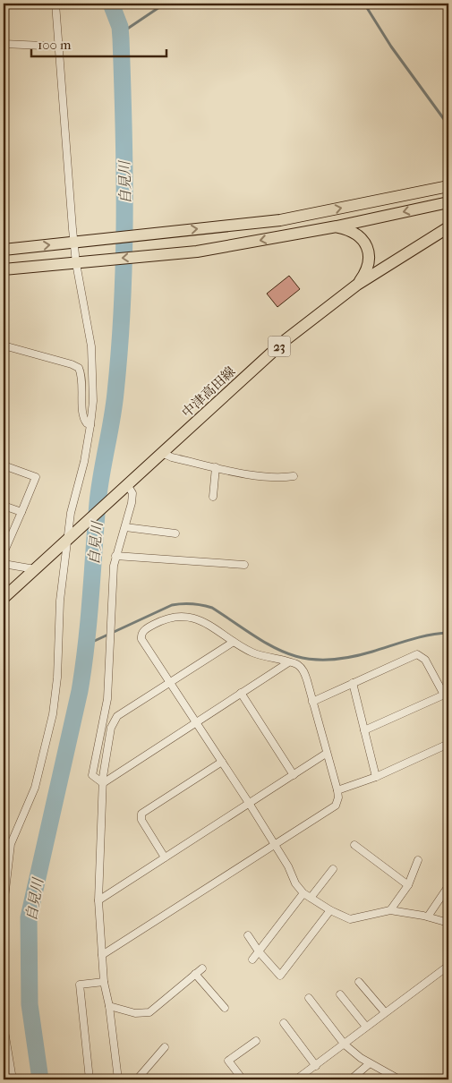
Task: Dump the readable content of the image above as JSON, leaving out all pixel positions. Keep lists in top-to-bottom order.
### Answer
{
  "streets": {
    "main road": ["23", "中津高田線"]
  },
  "water": ["自見川"],
  "scale_bar": "100 m"
}
